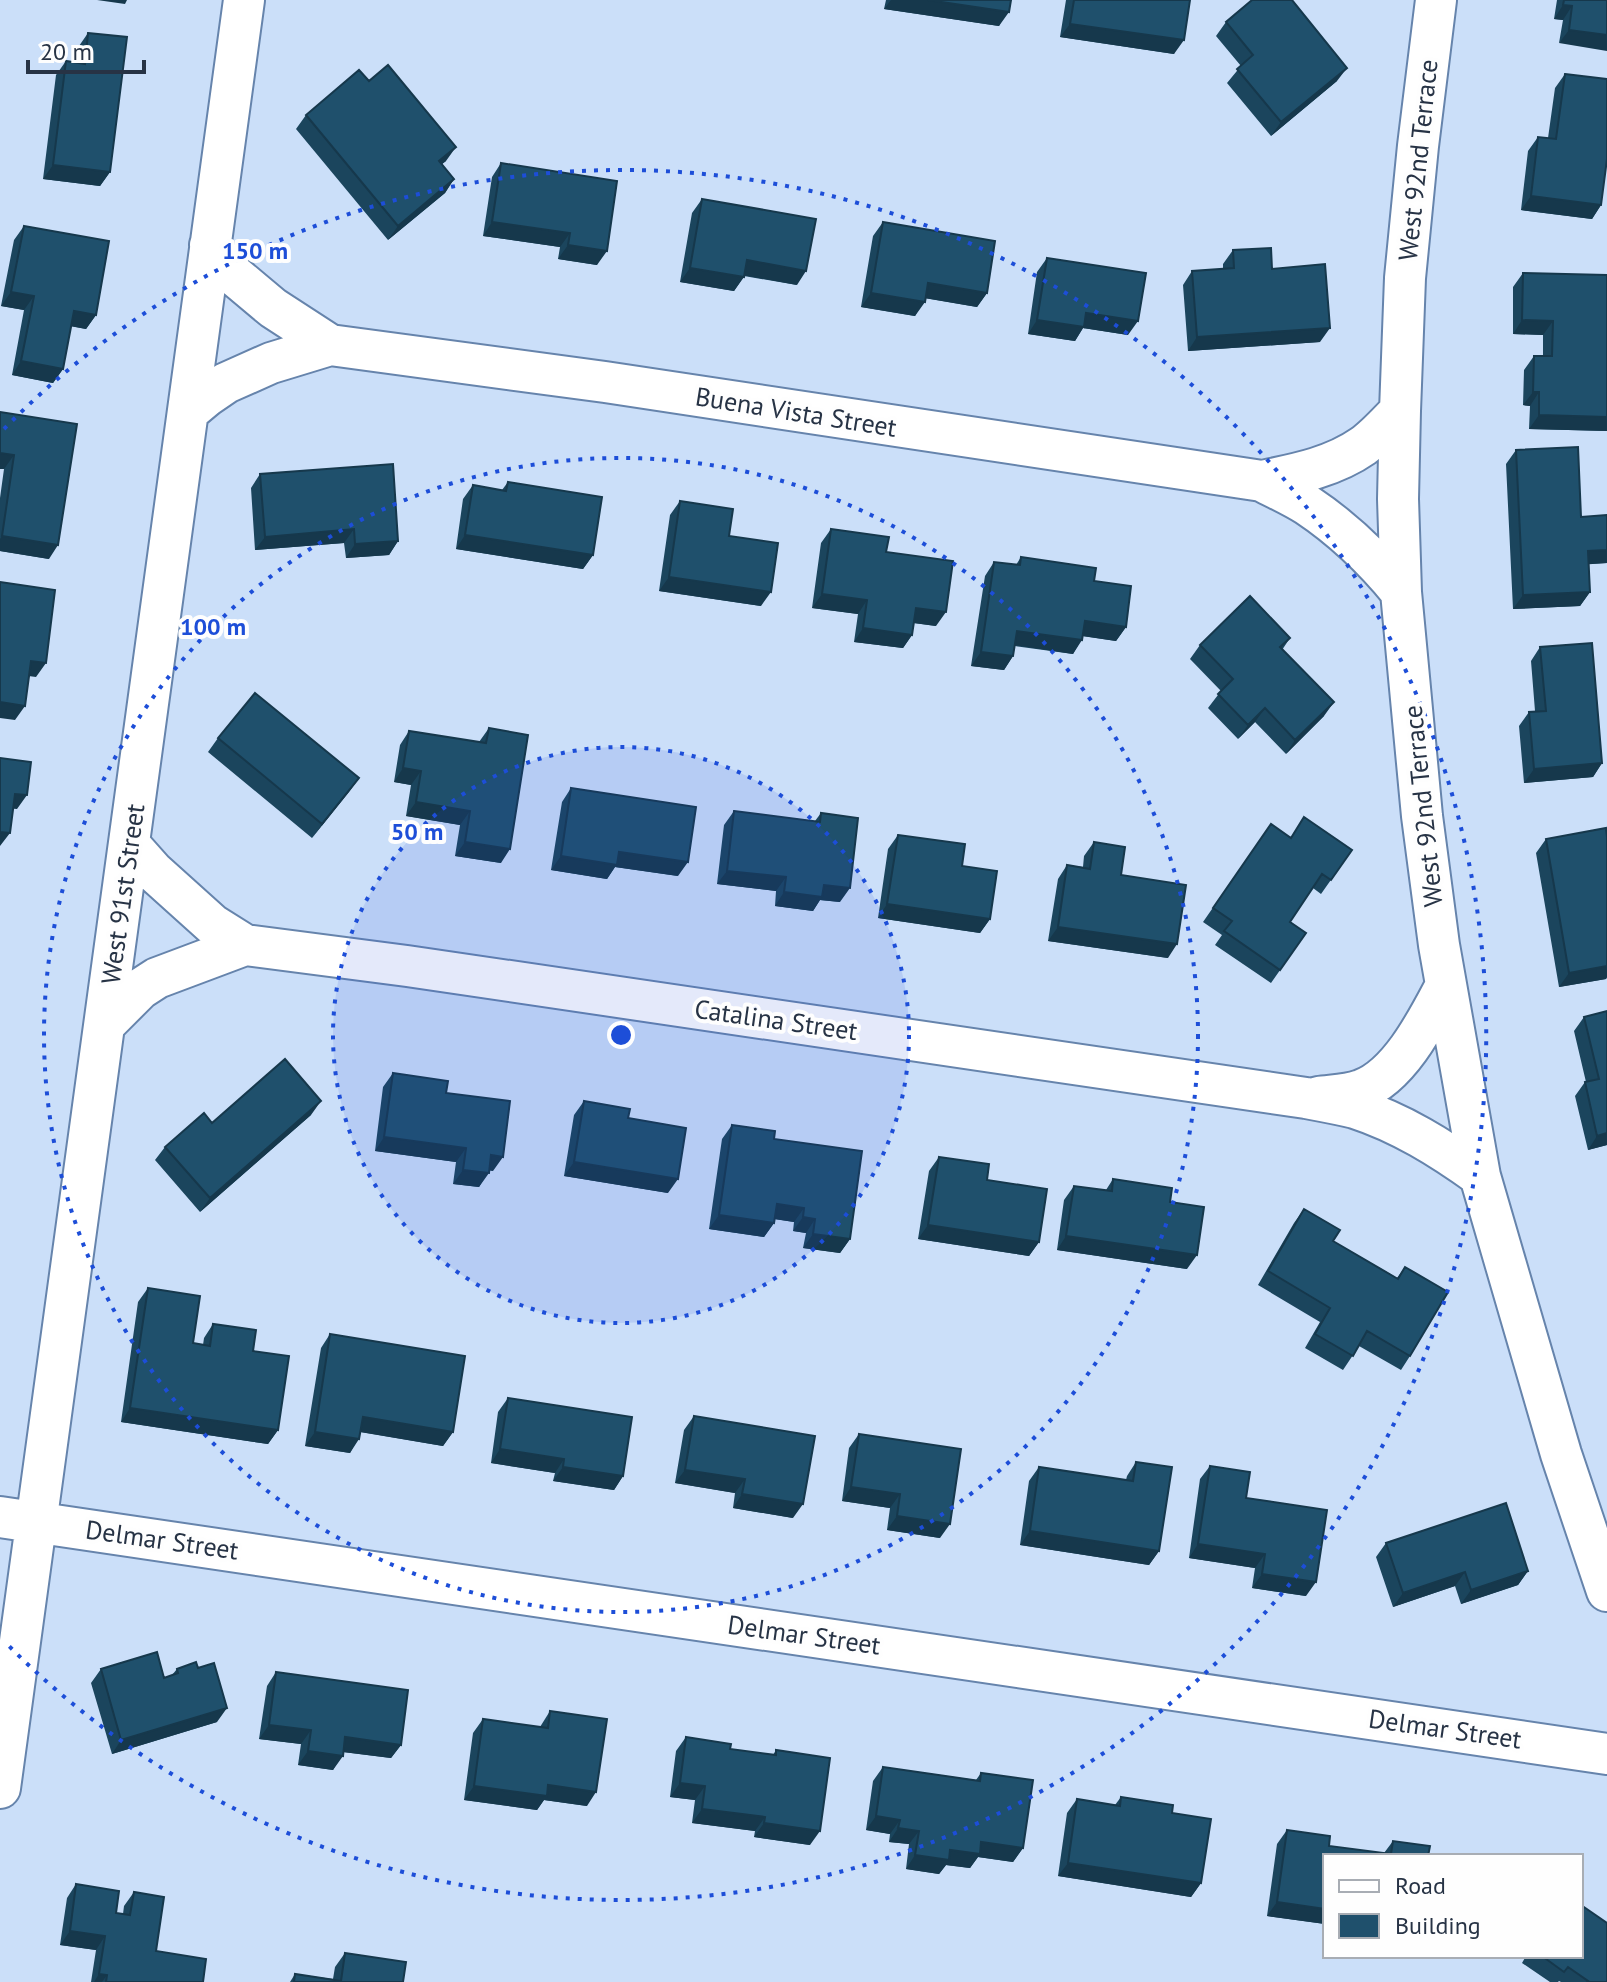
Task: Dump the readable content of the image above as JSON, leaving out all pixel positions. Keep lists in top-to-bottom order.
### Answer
{
  "streets": {
    "street": [
      "West 92nd Terrace",
      "Buena Vista Street",
      "West 91st Street",
      "Catalina Street",
      "Delmar Street"
    ]
  },
  "crossings": [
    ["West 92nd Terrace", "Buena Vista Street"],
    ["West 92nd Terrace", "Catalina Street"],
    ["Buena Vista Street", "West 91st Street"],
    ["West 91st Street", "Catalina Street"],
    ["West 91st Street", "Delmar Street"]
  ],
  "legend": ["Road", "Building"],
  "scale_bar": "20 m",
  "rings": ["150 m", "100 m", "50 m"]
}
